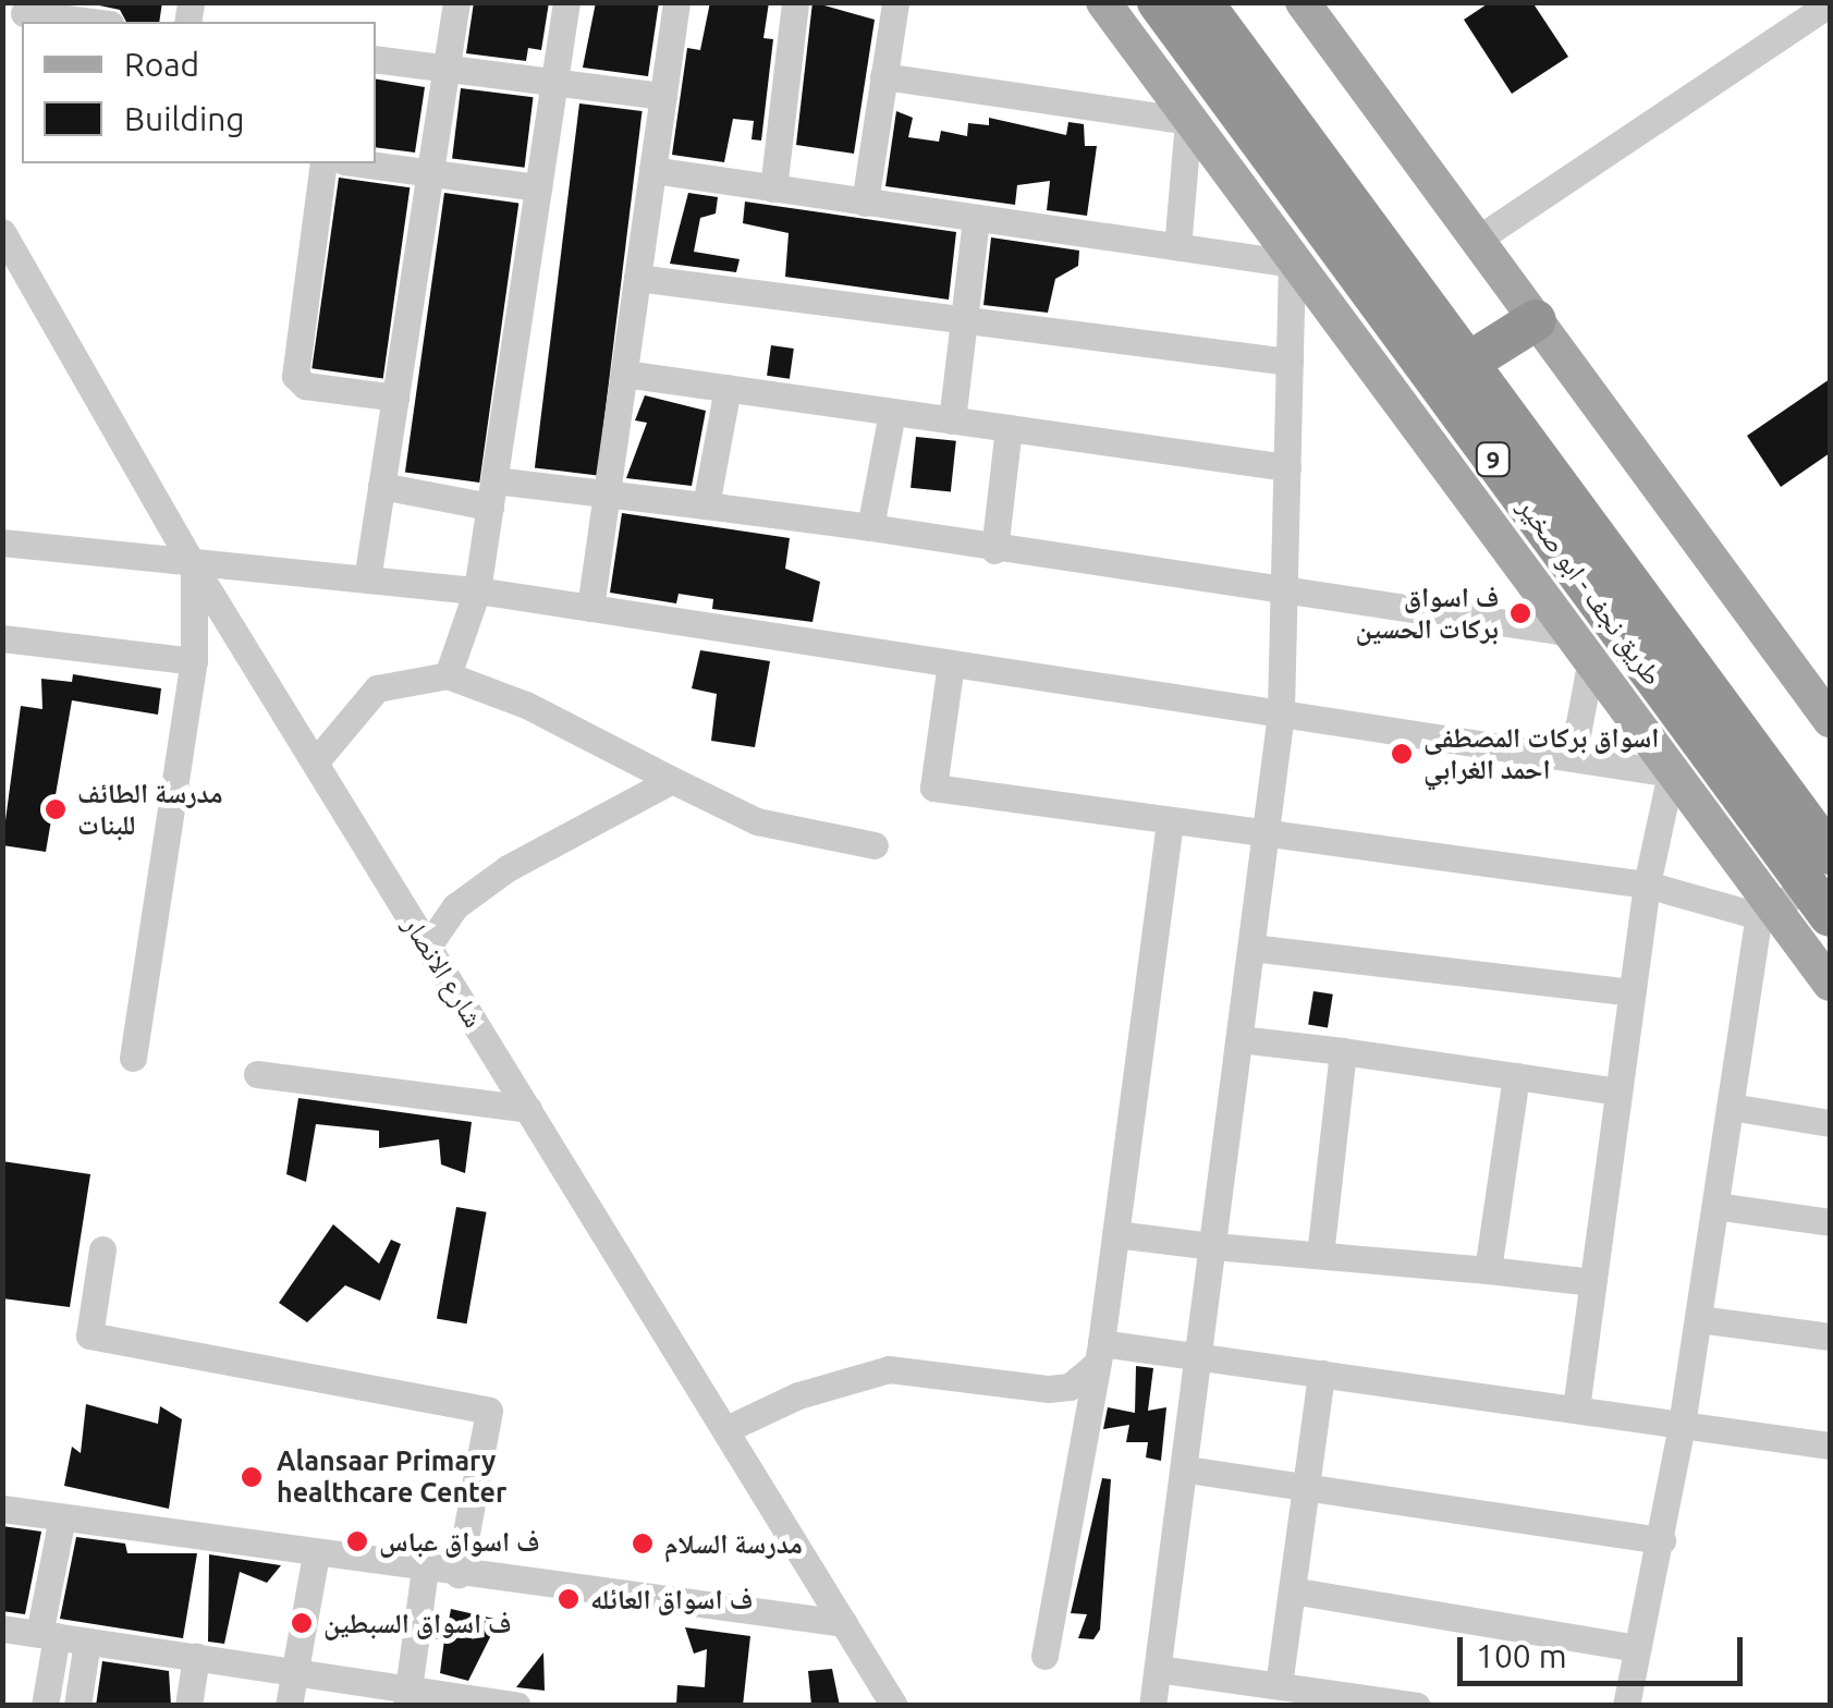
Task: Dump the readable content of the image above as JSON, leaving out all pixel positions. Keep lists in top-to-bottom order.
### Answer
{
  "streets": {
    "highway": ["9", "طريق نجف - ابو صخير"],
    "street": ["شارع الانصار"]
  },
  "places": [
    "ف اسواق بركات الحسين",
    "اسواق بركات المصطفى احمد الغرابي",
    "مدرسة الطائف للبنات",
    "Alansaar Primary healthcare Center",
    "ف اسواق عباس",
    "مدرسة السلام",
    "ف اسواق العائله",
    "ف اسواق السبطين"
  ],
  "legend": ["Road", "Building"],
  "scale_bar": "100 m"
}
